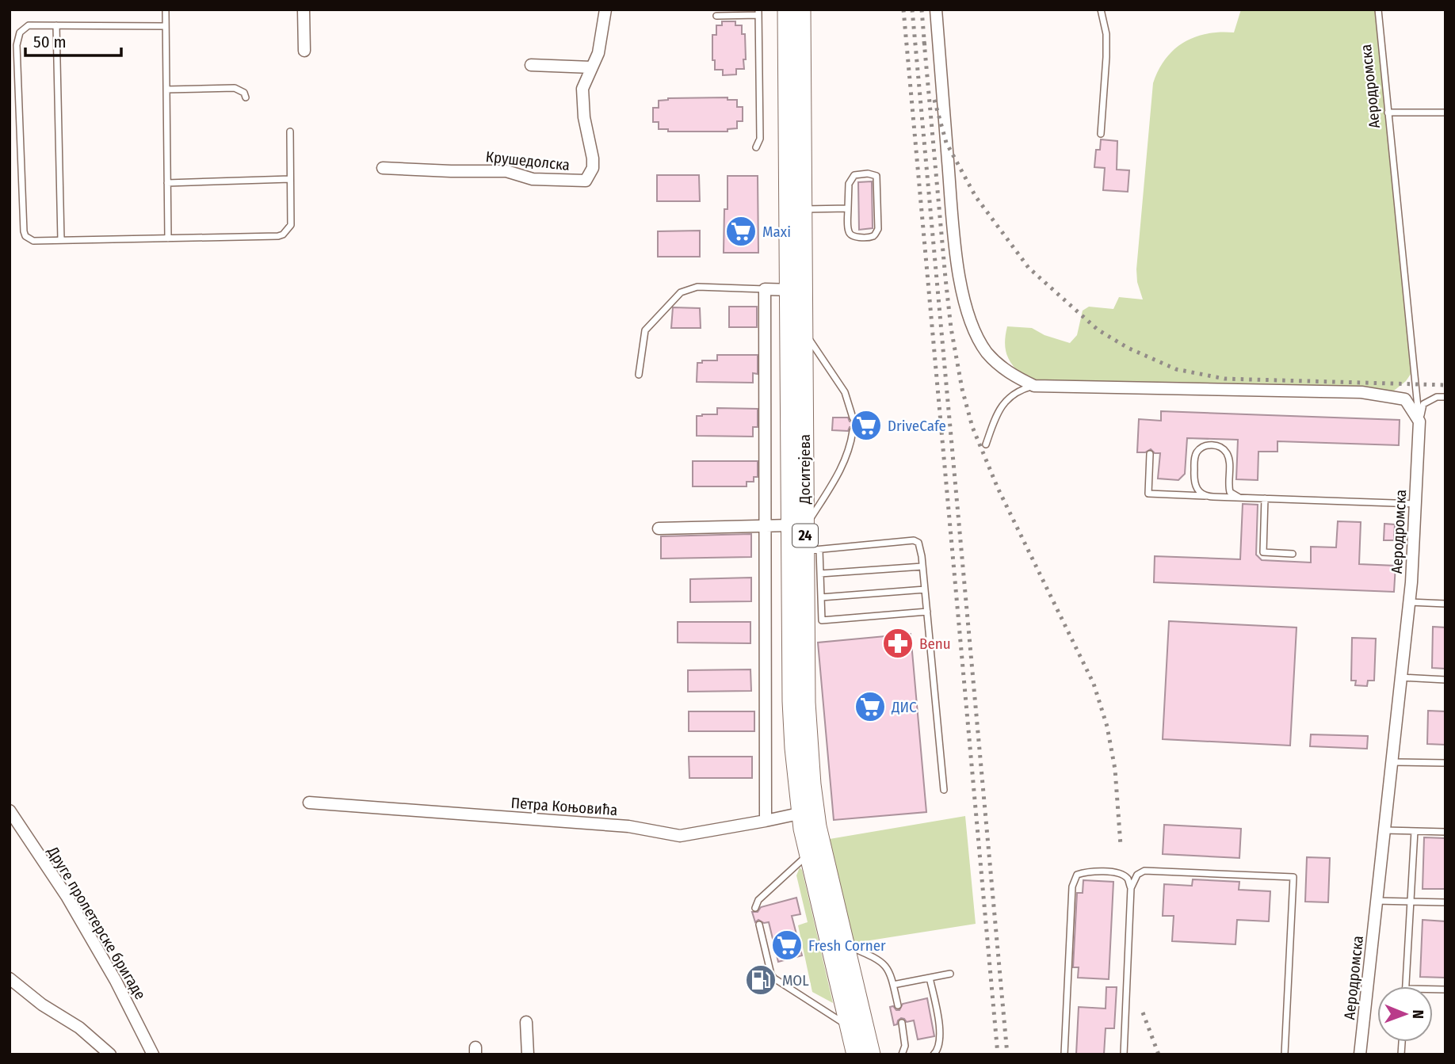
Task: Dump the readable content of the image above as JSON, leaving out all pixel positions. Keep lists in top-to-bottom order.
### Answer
{
  "streets": {
    "main road": ["Доситејева", "24"],
    "street": [
      "Аеродромска",
      "Крушедолска",
      "Петра Коњовића",
      "Друге пролетерске бригаде"
    ]
  },
  "crossings": [
    ["Доситејева", "Петра Коњовића"]
  ],
  "places": {
    "supermarket": [
      "Maxi",
      "DriveCafe",
      "ДИС",
      "Fresh Corner"
    ],
    "pharmacy": ["Benu"],
    "fuel station": ["MOL"]
  },
  "scale_bar": "50 m",
  "north": "right"
}
